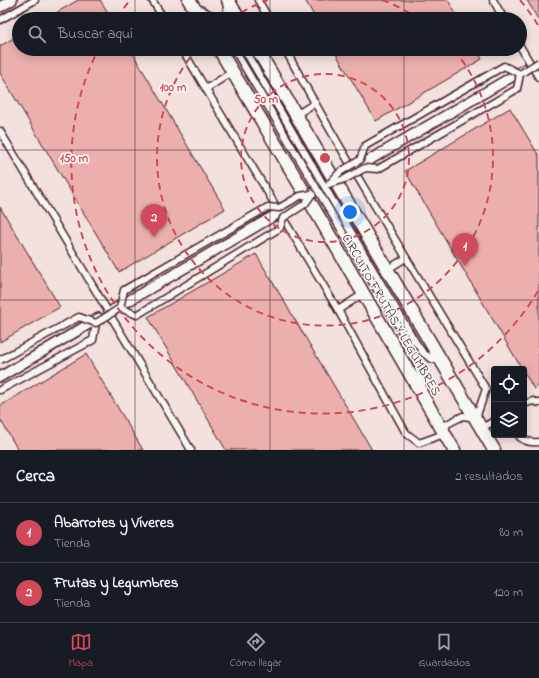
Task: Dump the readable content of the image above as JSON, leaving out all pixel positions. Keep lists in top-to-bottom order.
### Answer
{
  "streets": {
    "street": ["CIRCUITO FRUTAS Y LEGUMBRES"]
  },
  "page": {
    "search": "Buscar aquí",
    "pins": ["2", "1"],
    "heading": ["Cerca", "2 resultados"],
    "list": [
      {
        "mark": "1",
        "name": "Abarrotes y Víveres",
        "note": "Tienda",
        "value": "80 m"
      },
      {
        "mark": "2",
        "name": "Frutas y Legumbres",
        "note": "Tienda",
        "value": "120 m"
      }
    ],
    "nav": ["Mapa", "Cómo llegar", "Guardados"]
  },
  "rings": ["100 m", "50 m", "150 m"]
}
